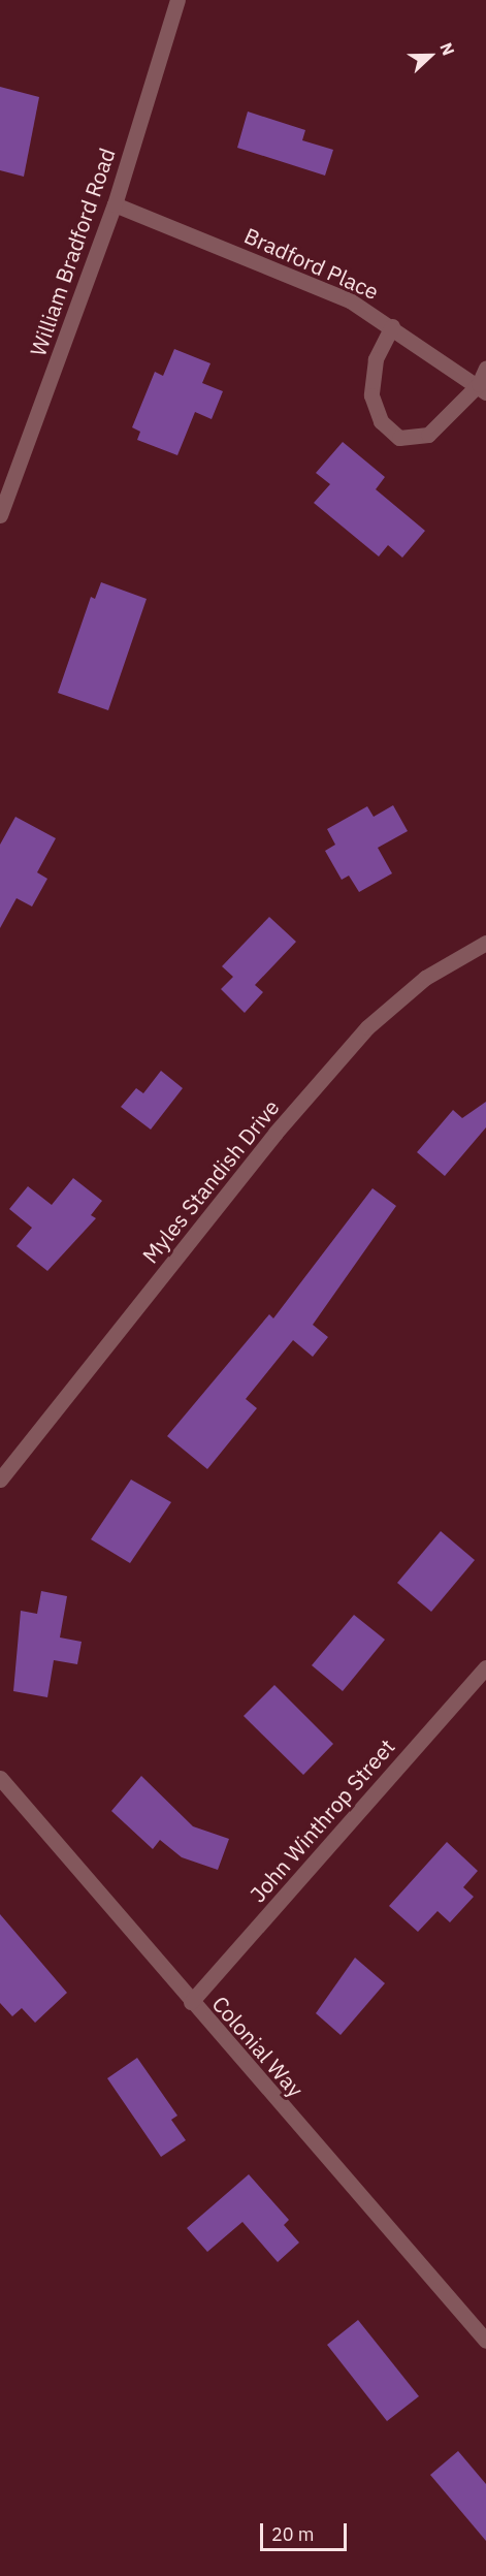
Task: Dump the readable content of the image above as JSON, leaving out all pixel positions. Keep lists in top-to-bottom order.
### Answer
{
  "streets": {
    "street": [
      "William Bradford Road",
      "Bradford Place",
      "Myles Standish Drive",
      "John Winthrop Street",
      "Colonial Way"
    ]
  },
  "crossings": [
    ["William Bradford Road", "Bradford Place"],
    ["John Winthrop Street", "Colonial Way"]
  ],
  "scale_bar": "20 m",
  "north": "right"
}
